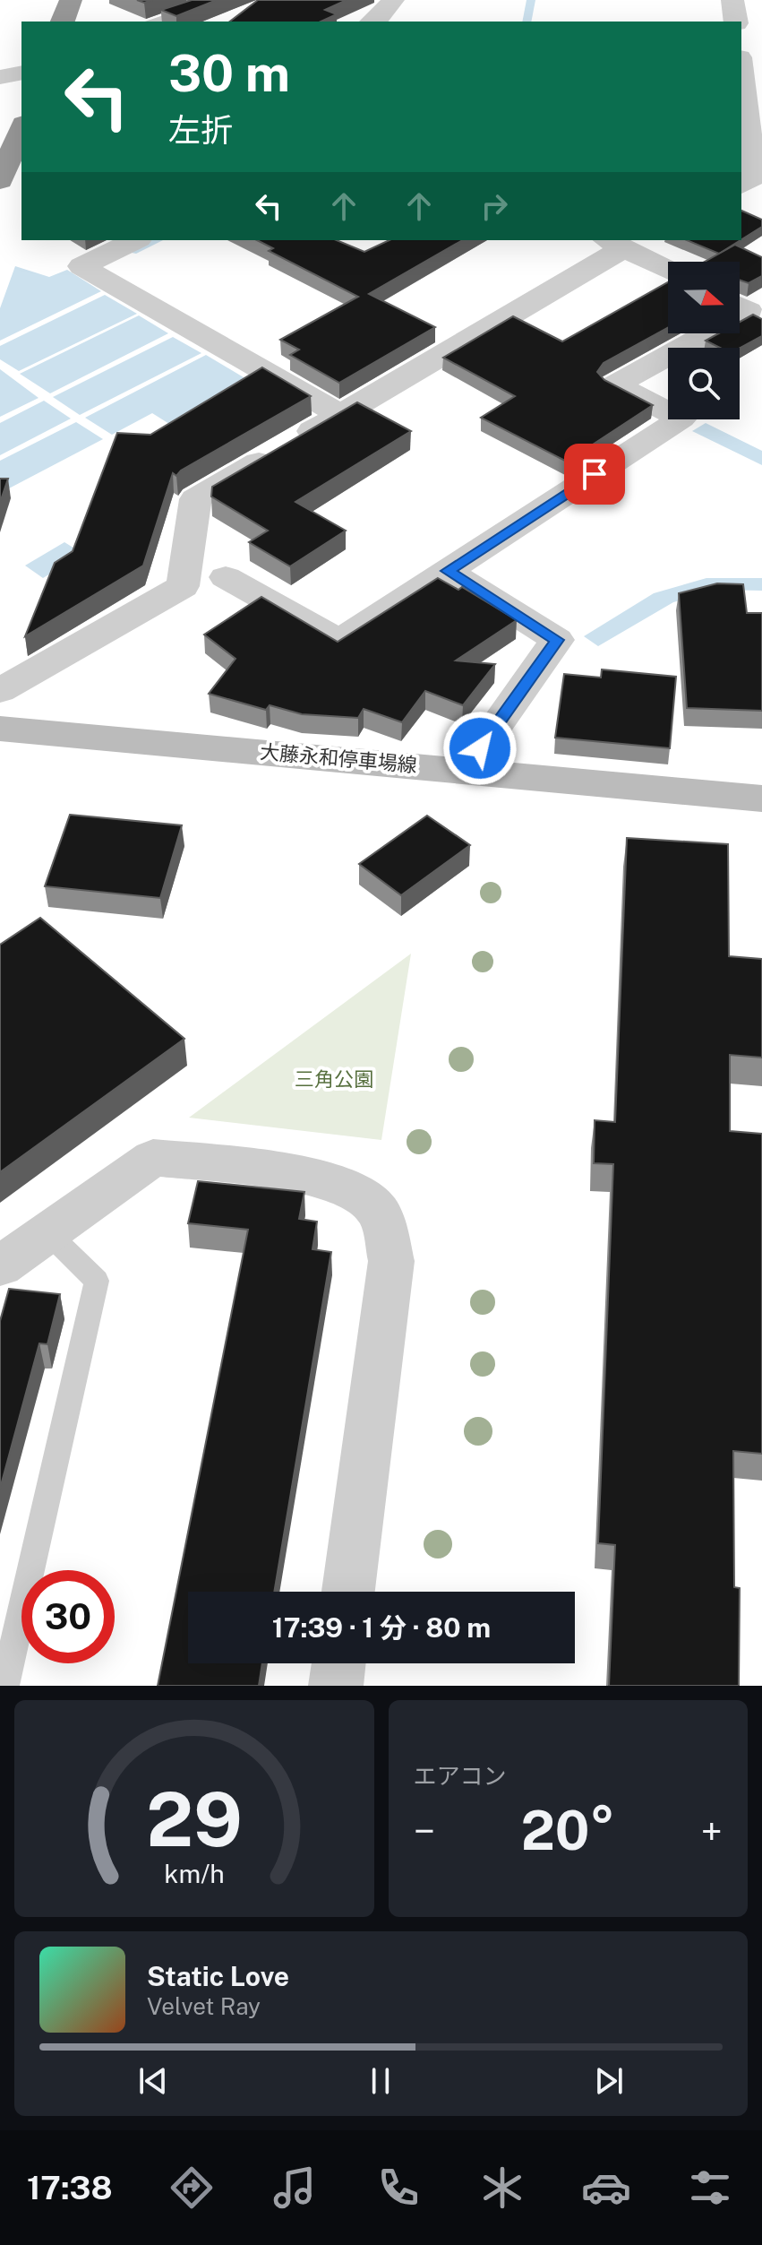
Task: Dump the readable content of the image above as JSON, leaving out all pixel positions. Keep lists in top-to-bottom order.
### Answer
{
  "streets": {
    "main road": ["大藤永和停車場線"]
  },
  "parks": ["三角公園"],
  "north": "right",
  "page": {
    "turn": ["30 m", "左折"],
    "limit": "30",
    "trip": "17:39 · 1 分 · 80 m",
    "tile": "エアコン",
    "heat": ["−", "20°", "+"],
    "song": ["Static Love", "Velvet Ray"],
    "tabs": "17:38",
    "gauge": ["29", "km/h"]
  }
}
